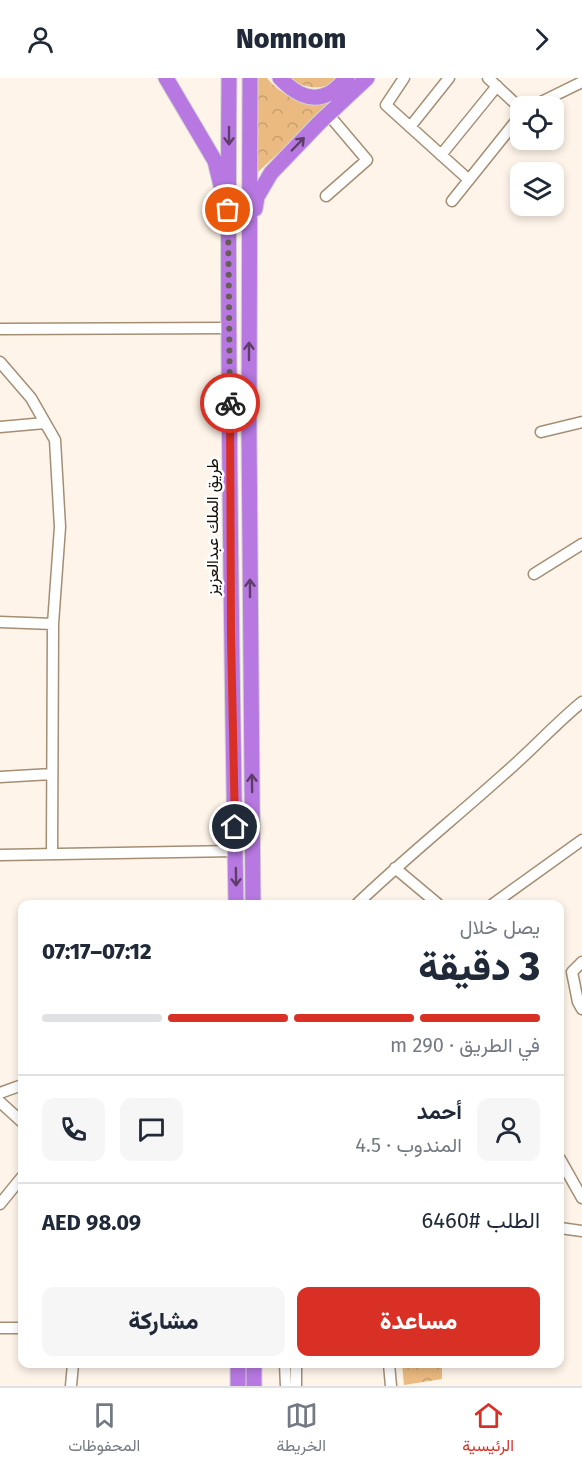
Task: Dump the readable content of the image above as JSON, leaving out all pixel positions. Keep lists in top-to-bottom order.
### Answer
{
  "streets": {
    "highway": ["طريق الملك عبدالعزيز"]
  },
  "page": {
    "header": "Nomnom",
    "heading": ["3 دقيقة", "يصل خلال", "07:12–07:17"],
    "panel": [
      "أحمد",
      "المندوب · 4.5",
      "الطلب #6460",
      "AED 98.09"
    ],
    "bar": "في الطريق · 290 m",
    "buttons": ["مساعدة", "مشاركة"],
    "tabs": ["الرئيسية", "الخريطة", "المحفوظات"]
  }
}
